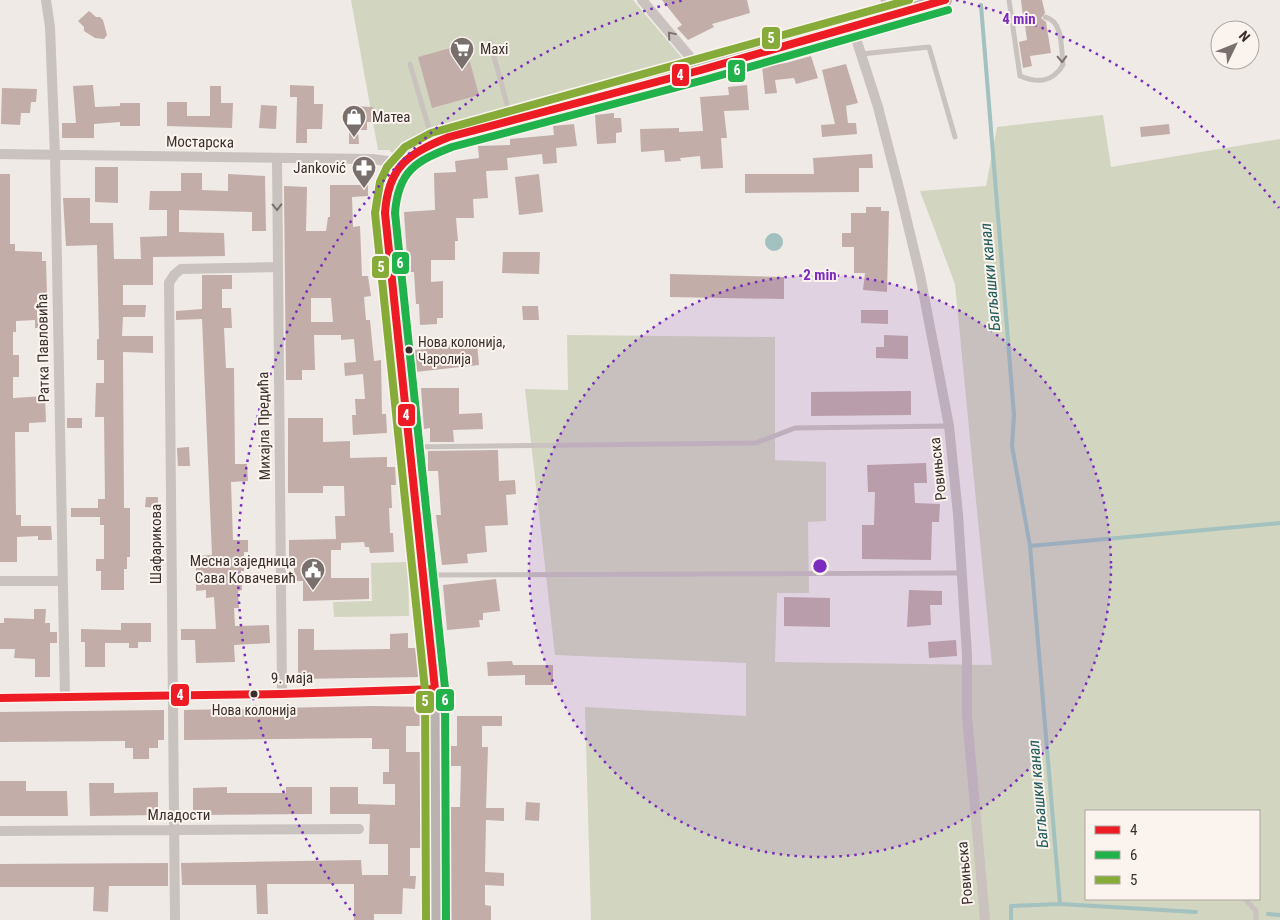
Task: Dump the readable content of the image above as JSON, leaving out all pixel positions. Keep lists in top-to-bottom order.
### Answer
{
  "streets": {
    "street": [
      "Мостарска",
      "Ратка Павловића",
      "Михајла Предића",
      "Ровињска",
      "Шафарикова",
      "9. маја",
      "Младости"
    ]
  },
  "crossings": [
    ["Мостарска", "Ратка Павловића"],
    ["Мостарска", "Михајла Предића"],
    ["Ратка Павловића", "9. маја"],
    ["Михајла Предића", "Шафарикова"],
    ["Михајла Предића", "9. маја"],
    ["Шафарикова", "9. маја"],
    ["Шафарикова", "Младости"]
  ],
  "water": ["Багљашки канал"],
  "places": {
    "supermarket": ["Maxi"],
    "shop": ["Матеа"],
    "pharmacy": ["Janković"],
    "other": ["Нова колонија, Чаролија", "Нова колонија"],
    "public building": ["Месна заједница Сава Ковачевић"]
  },
  "lines": ["transit line 4", "transit line 5", "transit line 6"],
  "legend": ["4", "6", "5"],
  "north": "top right",
  "rings": ["4 min", "2 min"]
}
